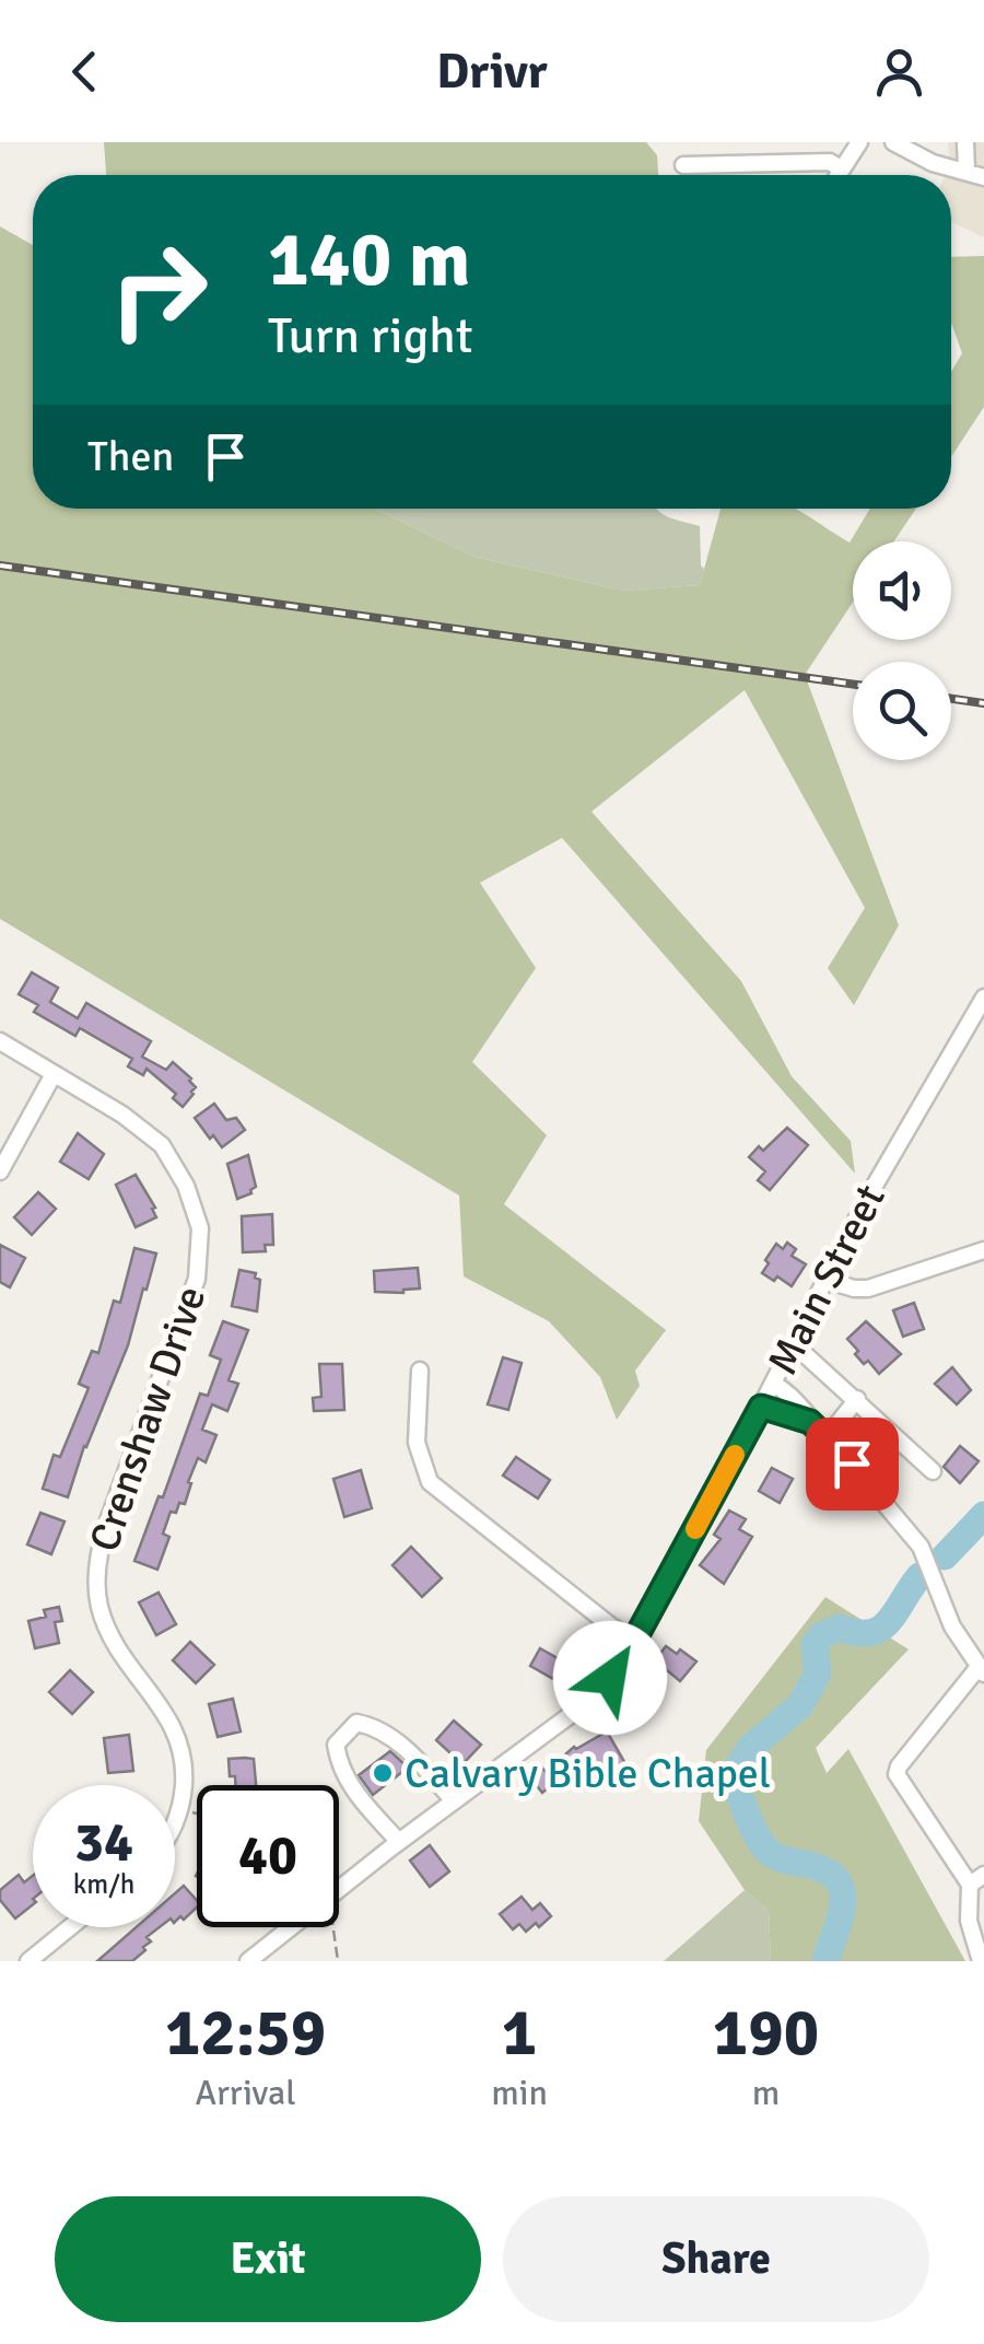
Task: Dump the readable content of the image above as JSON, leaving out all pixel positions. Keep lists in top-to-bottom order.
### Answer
{
  "streets": {
    "street": ["Main Street", "Crenshaw Drive"]
  },
  "places": ["Calvary Bible Chapel"],
  "page": {
    "header": "Drivr",
    "turn": ["140 m", "Turn right"],
    "then": "Then",
    "speed": "34 km/h",
    "limit": "40",
    "eta": [
      "12:59",
      "Arrival",
      "1",
      "min",
      "190",
      "m"
    ],
    "buttons": ["Exit", "Share"]
  }
}
